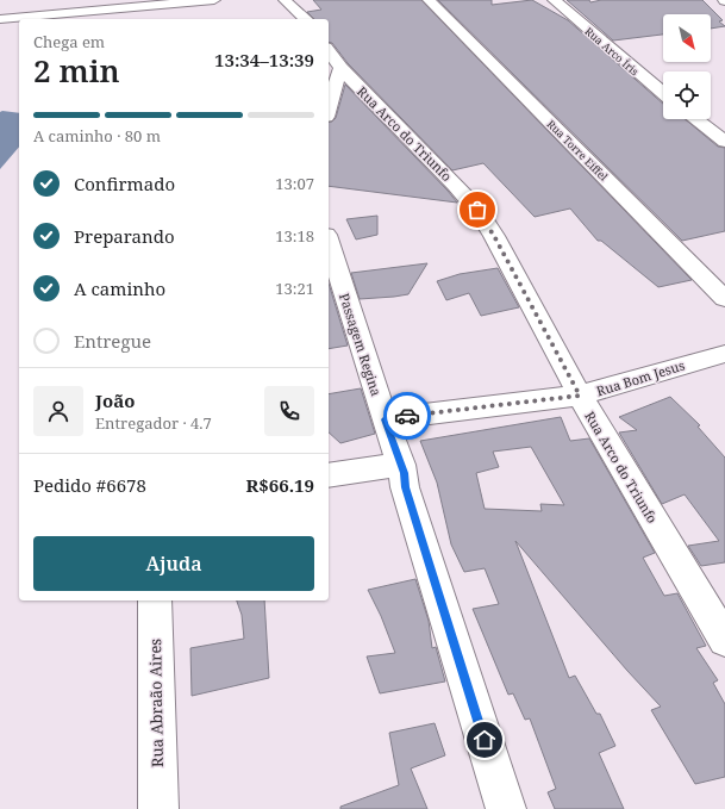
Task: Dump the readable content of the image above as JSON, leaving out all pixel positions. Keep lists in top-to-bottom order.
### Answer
{
  "streets": {
    "street": [
      "Rua Arco Íris",
      "Rua Arco do Triunfo",
      "Rua Torre Eiffel",
      "Passagem Regina",
      "Rua Bom Jesus",
      "Rua Abraão Aires"
    ]
  },
  "crossings": [
    ["Rua Arco do Triunfo", "Rua Bom Jesus"],
    ["Passagem Regina", "Rua Bom Jesus"]
  ],
  "north": "bottom right",
  "page": {
    "heading": ["2 min", "Chega em", "13:34–13:39"],
    "panel": [
      "João",
      "Entregador · 4.7",
      "Pedido #6678",
      "R$66.19"
    ],
    "bar": "A caminho · 80 m",
    "list": [
      ["Confirmado", "13:07"],
      ["Preparando", "13:18"],
      ["A caminho", "13:21"],
      "Entregue"
    ],
    "buttons": "Ajuda"
  }
}
